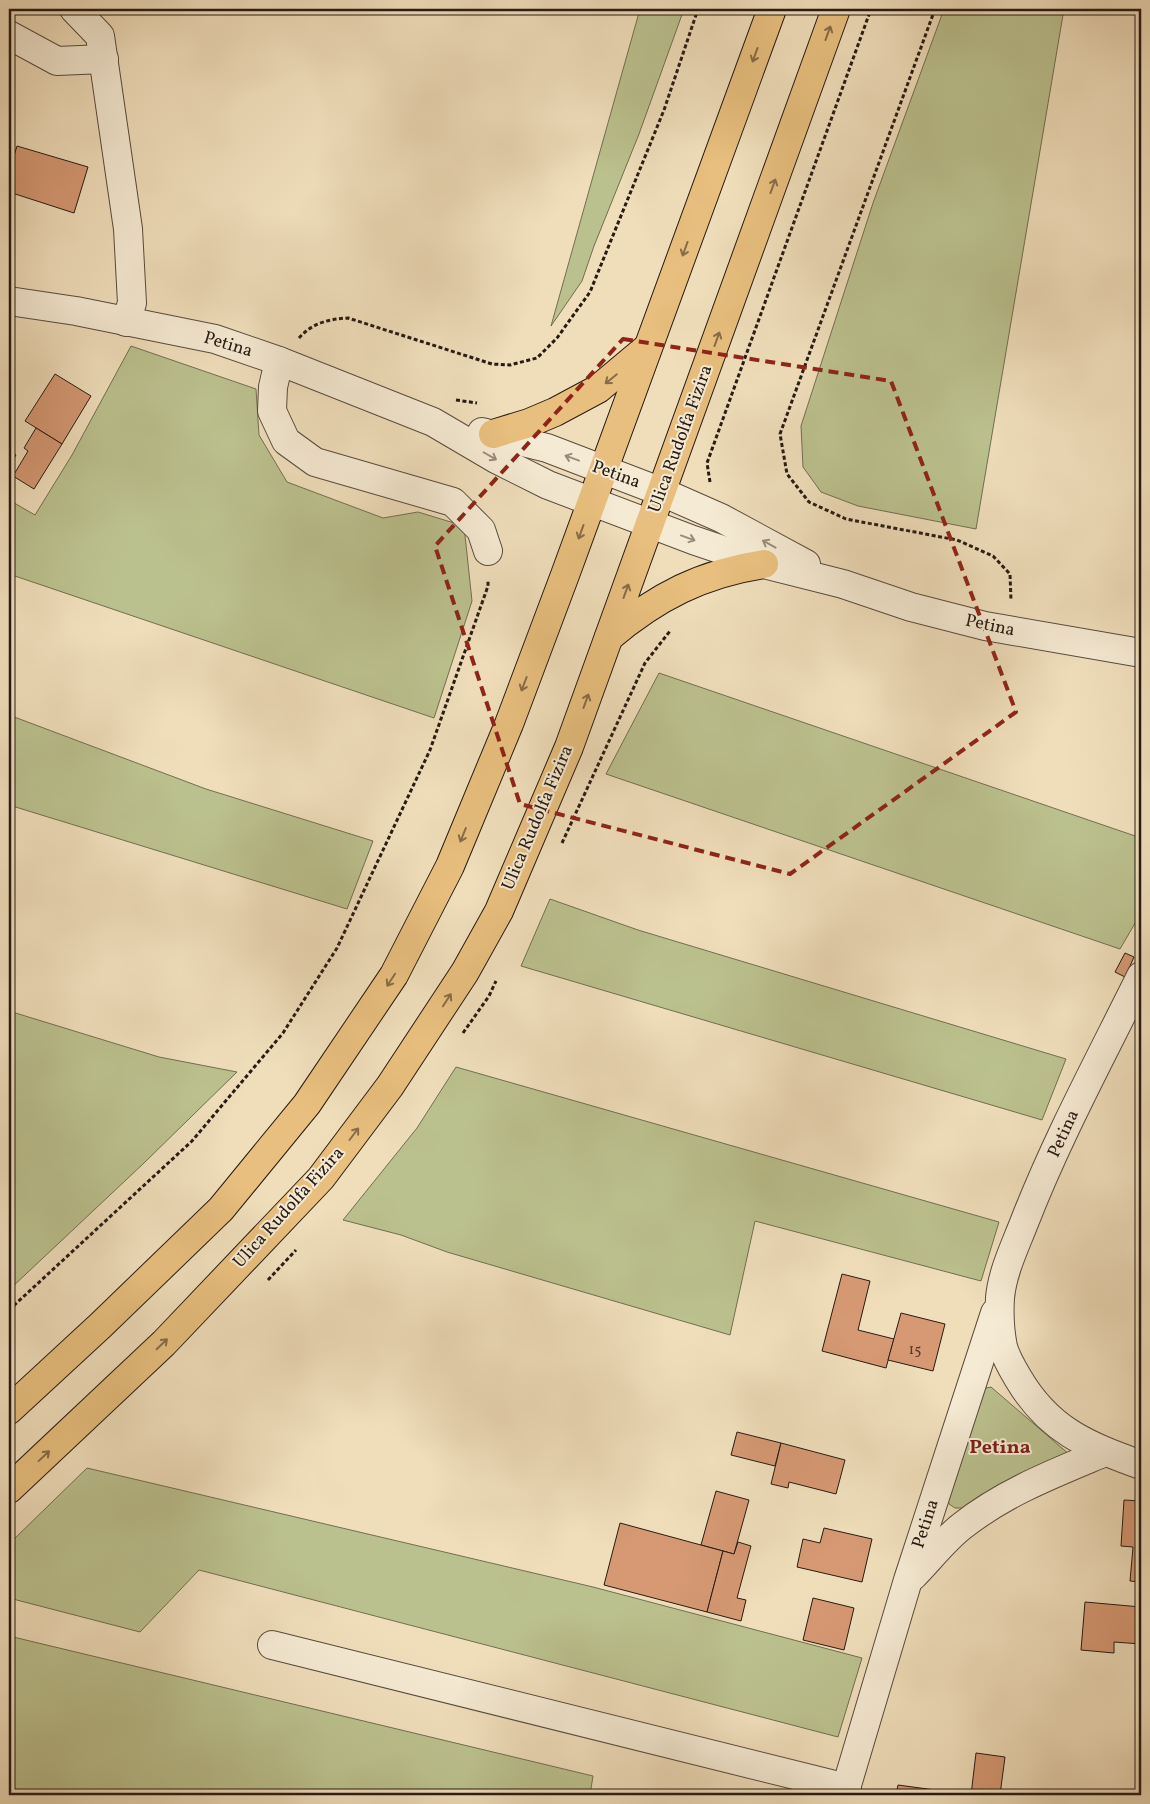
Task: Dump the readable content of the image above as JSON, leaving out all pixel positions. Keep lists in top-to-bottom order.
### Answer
{
  "streets": {
    "main road": ["Ulica Rudolfa Fizira"],
    "street": ["Petina"]
  },
  "crossings": [
    ["Petina", "Ulica Rudolfa Fizira"]
  ],
  "districts": ["Petina"],
  "house_numbers": ["15"]
}
